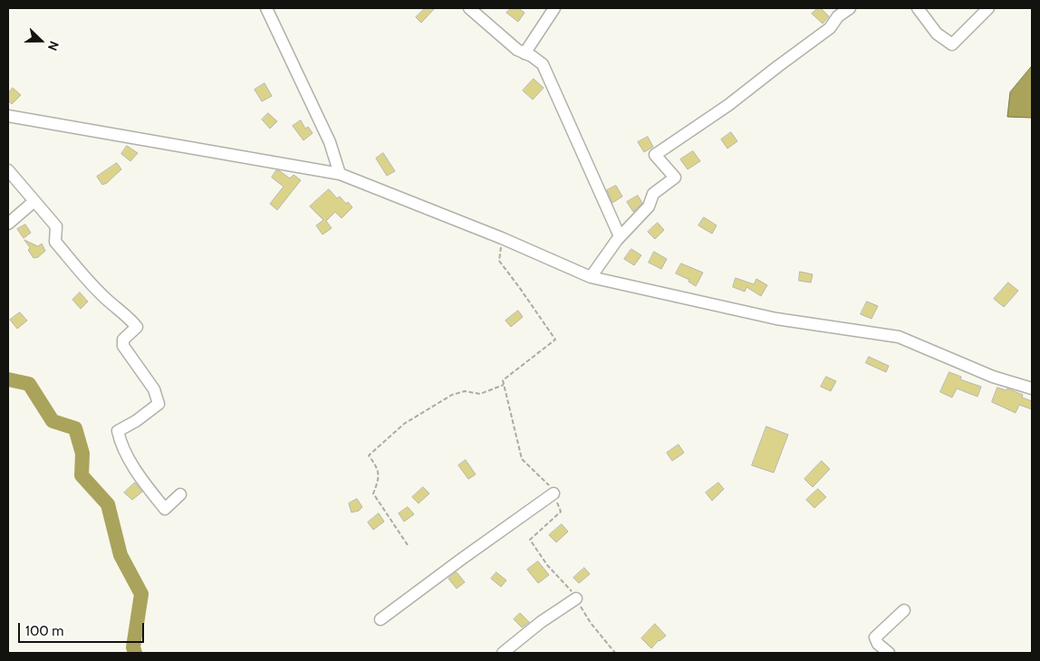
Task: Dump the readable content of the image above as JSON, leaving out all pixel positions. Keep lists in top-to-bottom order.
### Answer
{
  "scale_bar": "100 m",
  "north": "right"
}
